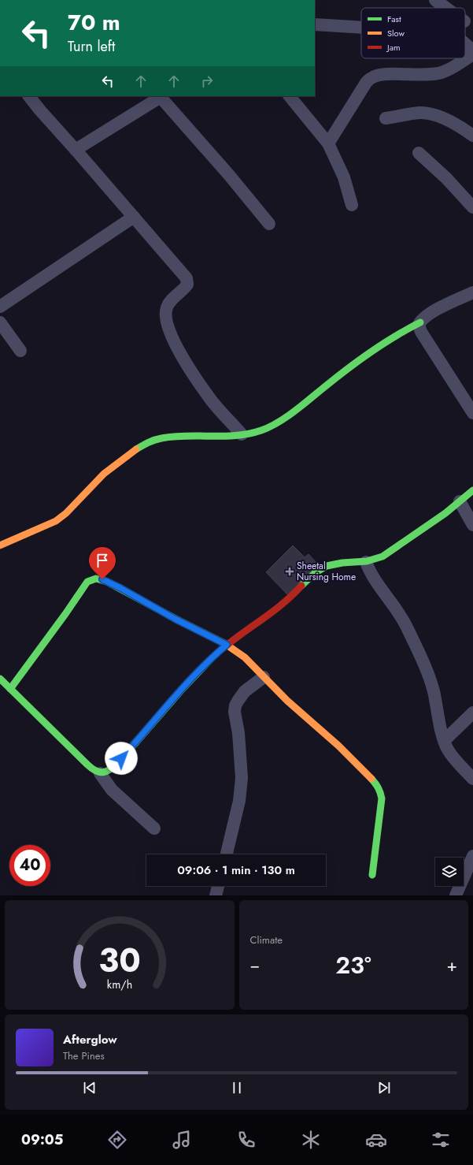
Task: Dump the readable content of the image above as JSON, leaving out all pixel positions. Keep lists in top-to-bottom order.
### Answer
{
  "places": {
    "health": ["Sheetal Nursing Home"]
  },
  "legend": ["Fast", "Slow", "Jam"],
  "page": {
    "turn": ["70 m", "Turn left"],
    "limit": "40",
    "trip": "09:06 · 1 min · 130 m",
    "tile": "Climate",
    "heat": ["−", "23°", "+"],
    "song": ["Afterglow", "The Pines"],
    "tabs": "09:05",
    "gauge": ["30", "km/h"]
  }
}
